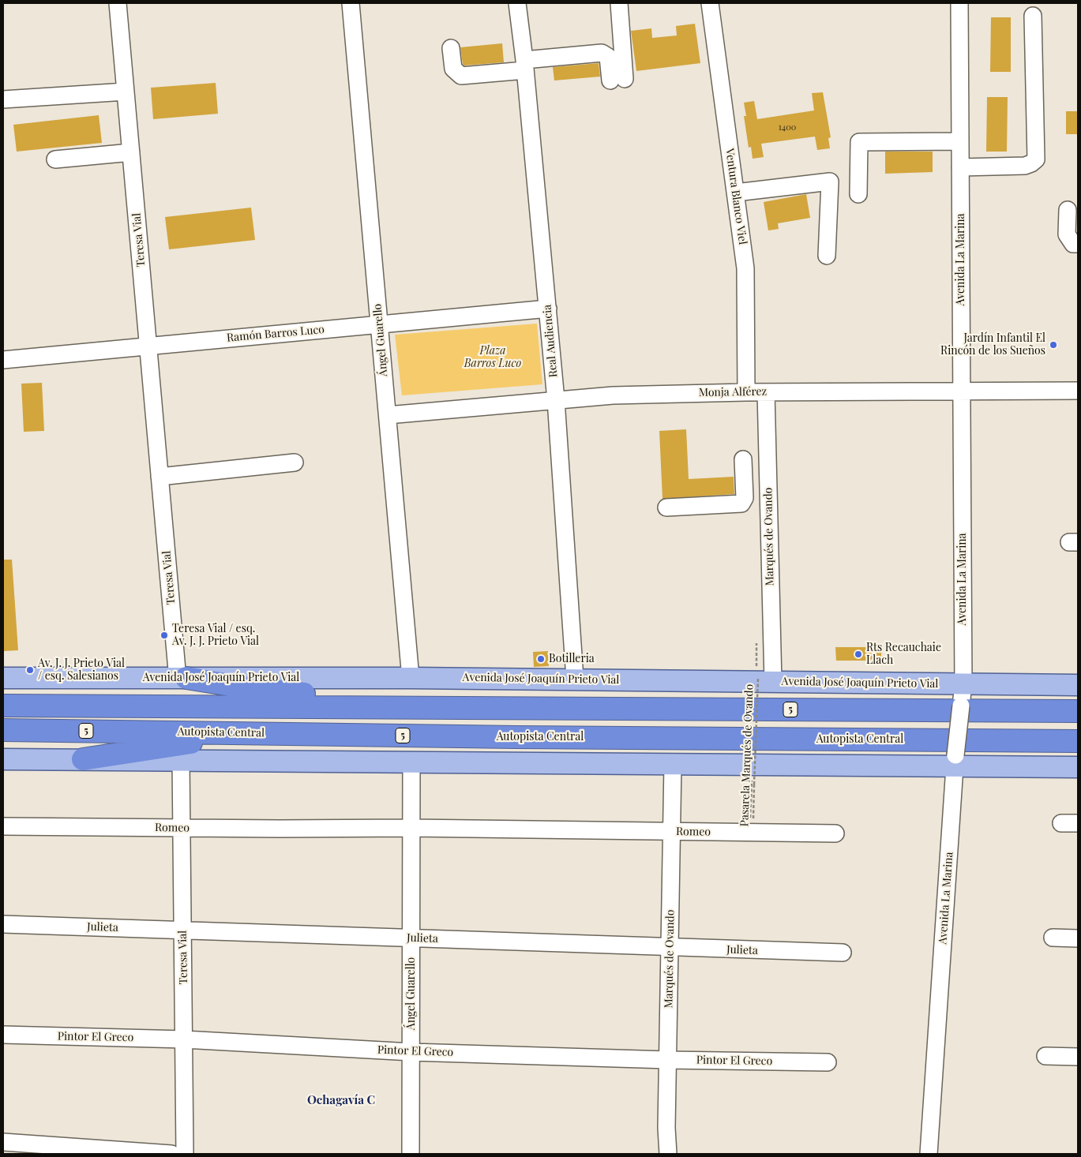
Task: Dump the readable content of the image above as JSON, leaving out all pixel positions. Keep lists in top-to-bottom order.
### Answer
{
  "streets": {
    "highway": ["5", "Autopista Central"],
    "main road": ["Avenida José Joaquín Prieto Vial"],
    "street": [
      "Ventura Blanco Viel",
      "Teresa Vial",
      "Avenida La Marina",
      "Ramón Barros Luco",
      "Ángel Guarello",
      "Real Audiencia",
      "Monja Alférez",
      "Marqués de Ovando",
      "Romeo",
      "Julieta",
      "Pintor El Greco"
    ],
    "path": ["Pasarela Marqués de Ovando"]
  },
  "crossings": [
    ["Ventura Blanco Viel", "Monja Alférez"],
    ["Teresa Vial", "Ramón Barros Luco"],
    ["Teresa Vial", "Avenida José Joaquín Prieto Vial"],
    ["Teresa Vial", "Romeo"],
    ["Teresa Vial", "Julieta"],
    ["Teresa Vial", "Pintor El Greco"],
    ["Avenida La Marina", "Monja Alférez"],
    ["Avenida La Marina", "Avenida José Joaquín Prieto Vial"],
    ["Ramón Barros Luco", "Ángel Guarello"],
    ["Ramón Barros Luco", "Real Audiencia"],
    ["Ángel Guarello", "Monja Alférez"],
    ["Ángel Guarello", "Avenida José Joaquín Prieto Vial"],
    ["Ángel Guarello", "Romeo"],
    ["Ángel Guarello", "Julieta"],
    ["Ángel Guarello", "Pintor El Greco"],
    ["Real Audiencia", "Monja Alférez"],
    ["Real Audiencia", "Avenida José Joaquín Prieto Vial"],
    ["Monja Alférez", "Marqués de Ovando"],
    ["Marqués de Ovando", "Avenida José Joaquín Prieto Vial"],
    ["Marqués de Ovando", "Pasarela Marqués de Ovando"],
    ["Marqués de Ovando", "Romeo"],
    ["Marqués de Ovando", "Julieta"],
    ["Marqués de Ovando", "Pintor El Greco"],
    ["Avenida José Joaquín Prieto Vial", "Pasarela Marqués de Ovando"],
    ["Pasarela Marqués de Ovando", "Romeo"]
  ],
  "districts": ["Ochagavía C"],
  "parks": ["Plaza Barros Luco"],
  "places": [
    "Jardín Infantil El Rincón de los Sueños",
    "Teresa Vial / esq. Av. J. J. Prieto Vial",
    "Rts Recauchaie Llach",
    "Botilleria",
    "Av. J. J. Prieto Vial / esq. Salesianos"
  ],
  "house_numbers": ["1400"]
}
